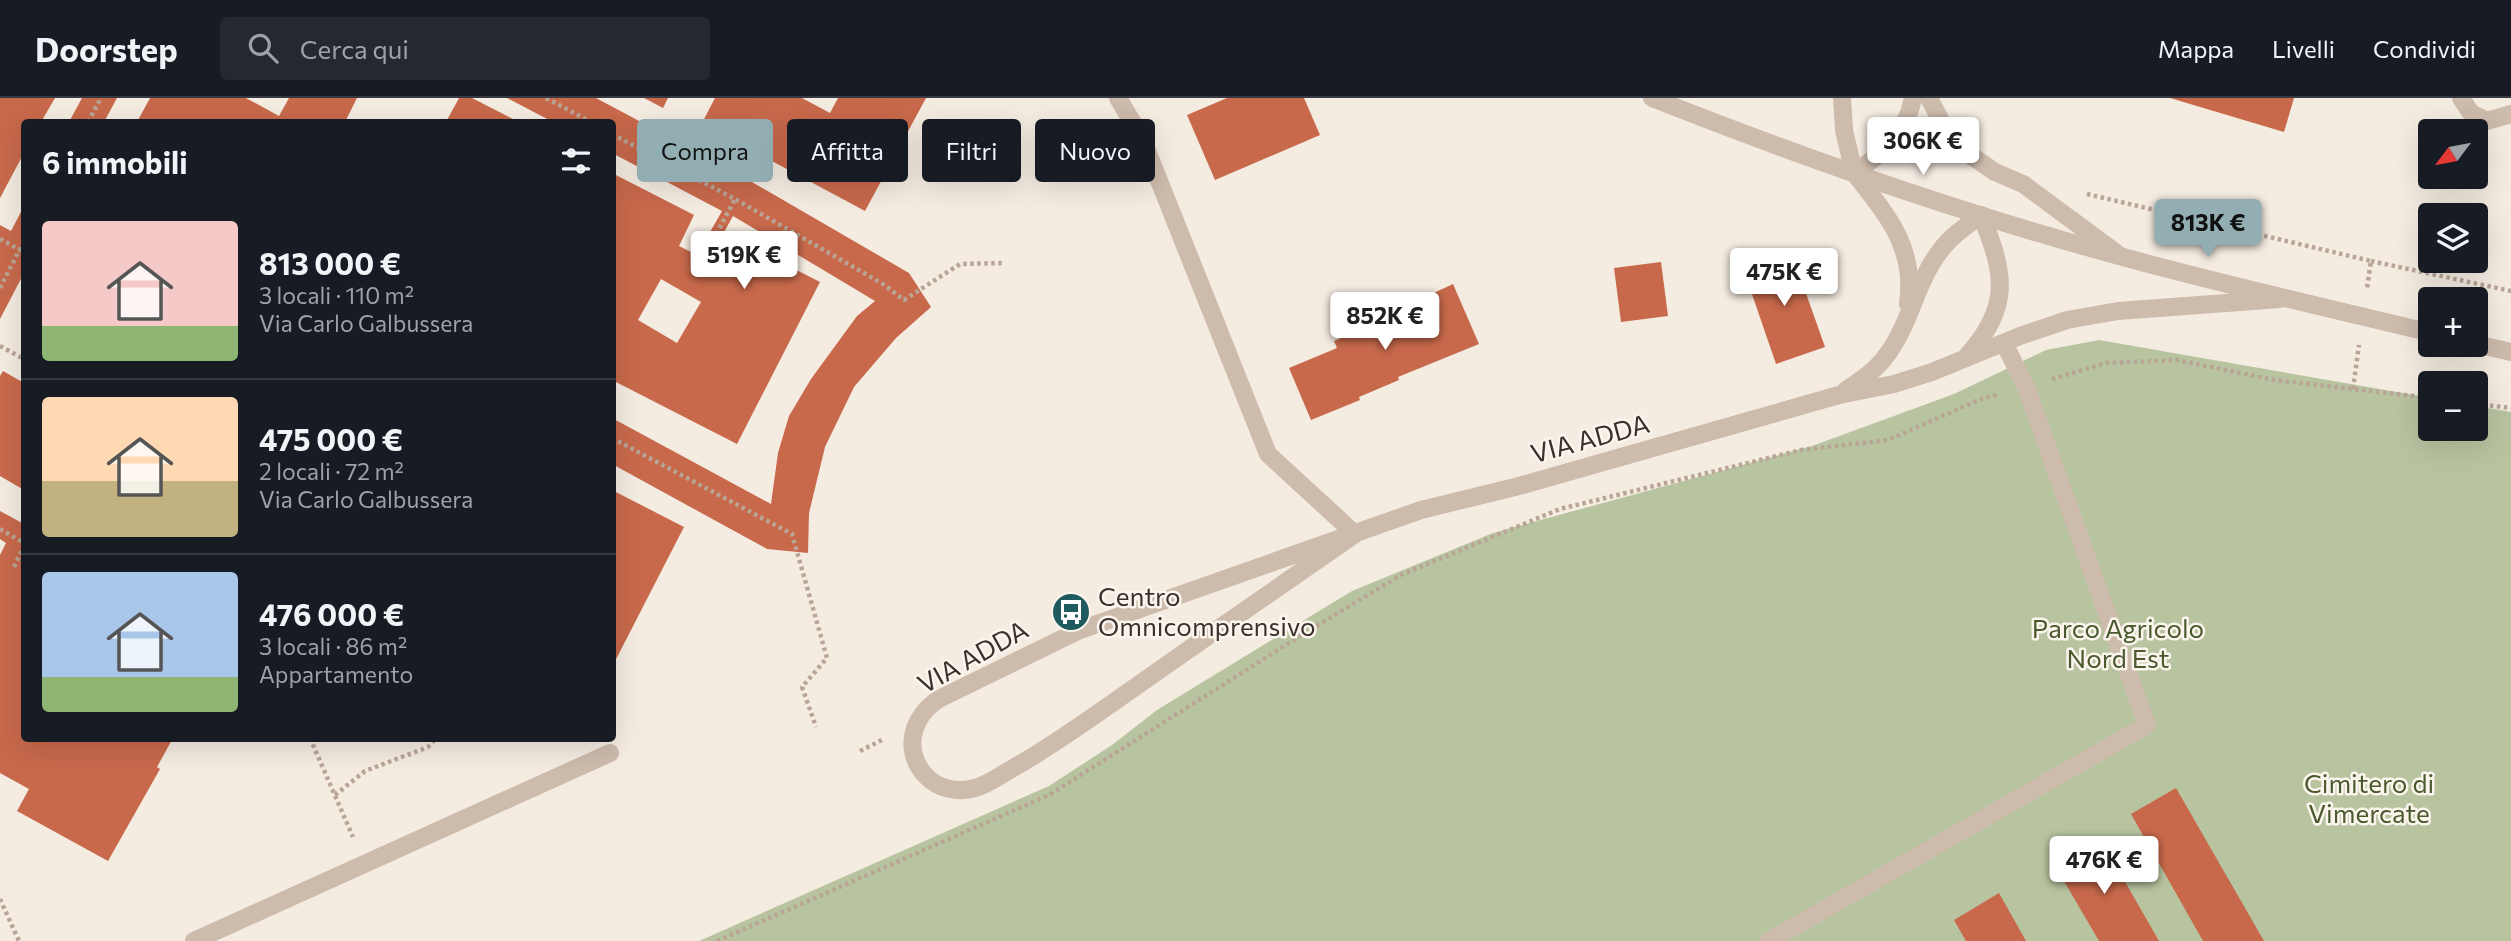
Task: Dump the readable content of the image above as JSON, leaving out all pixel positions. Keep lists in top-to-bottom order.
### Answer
{
  "streets": {
    "street": ["VIA ADDA"]
  },
  "parks": ["Parco Agricolo Nord Est", "Cimitero di Vimercate"],
  "places": {
    "bus stop": ["Centro Omnicomprensivo"]
  },
  "north": "bottom left",
  "page": {
    "header": "Doorstep",
    "search": "Cerca qui",
    "nav": ["Mappa", "Livelli", "Condividi"],
    "price": [
      "306K €",
      "813K €",
      "519K €",
      "475K €",
      "852K €",
      "476K €"
    ],
    "map_buttons": ["+", "−"],
    "chip": [
      "Compra",
      "Affitta",
      "Filtri",
      "Nuovo"
    ],
    "heading": "6 immobili",
    "list": [
      {
        "name": "813 000 €",
        "note": "3 locali · 110 m² · Via Carlo Galbussera"
      },
      {
        "name": "475 000 €",
        "note": "2 locali · 72 m² · Via Carlo Galbussera"
      },
      {
        "name": "476 000 €",
        "note": "3 locali · 86 m² · Appartamento"
      }
    ]
  }
}
